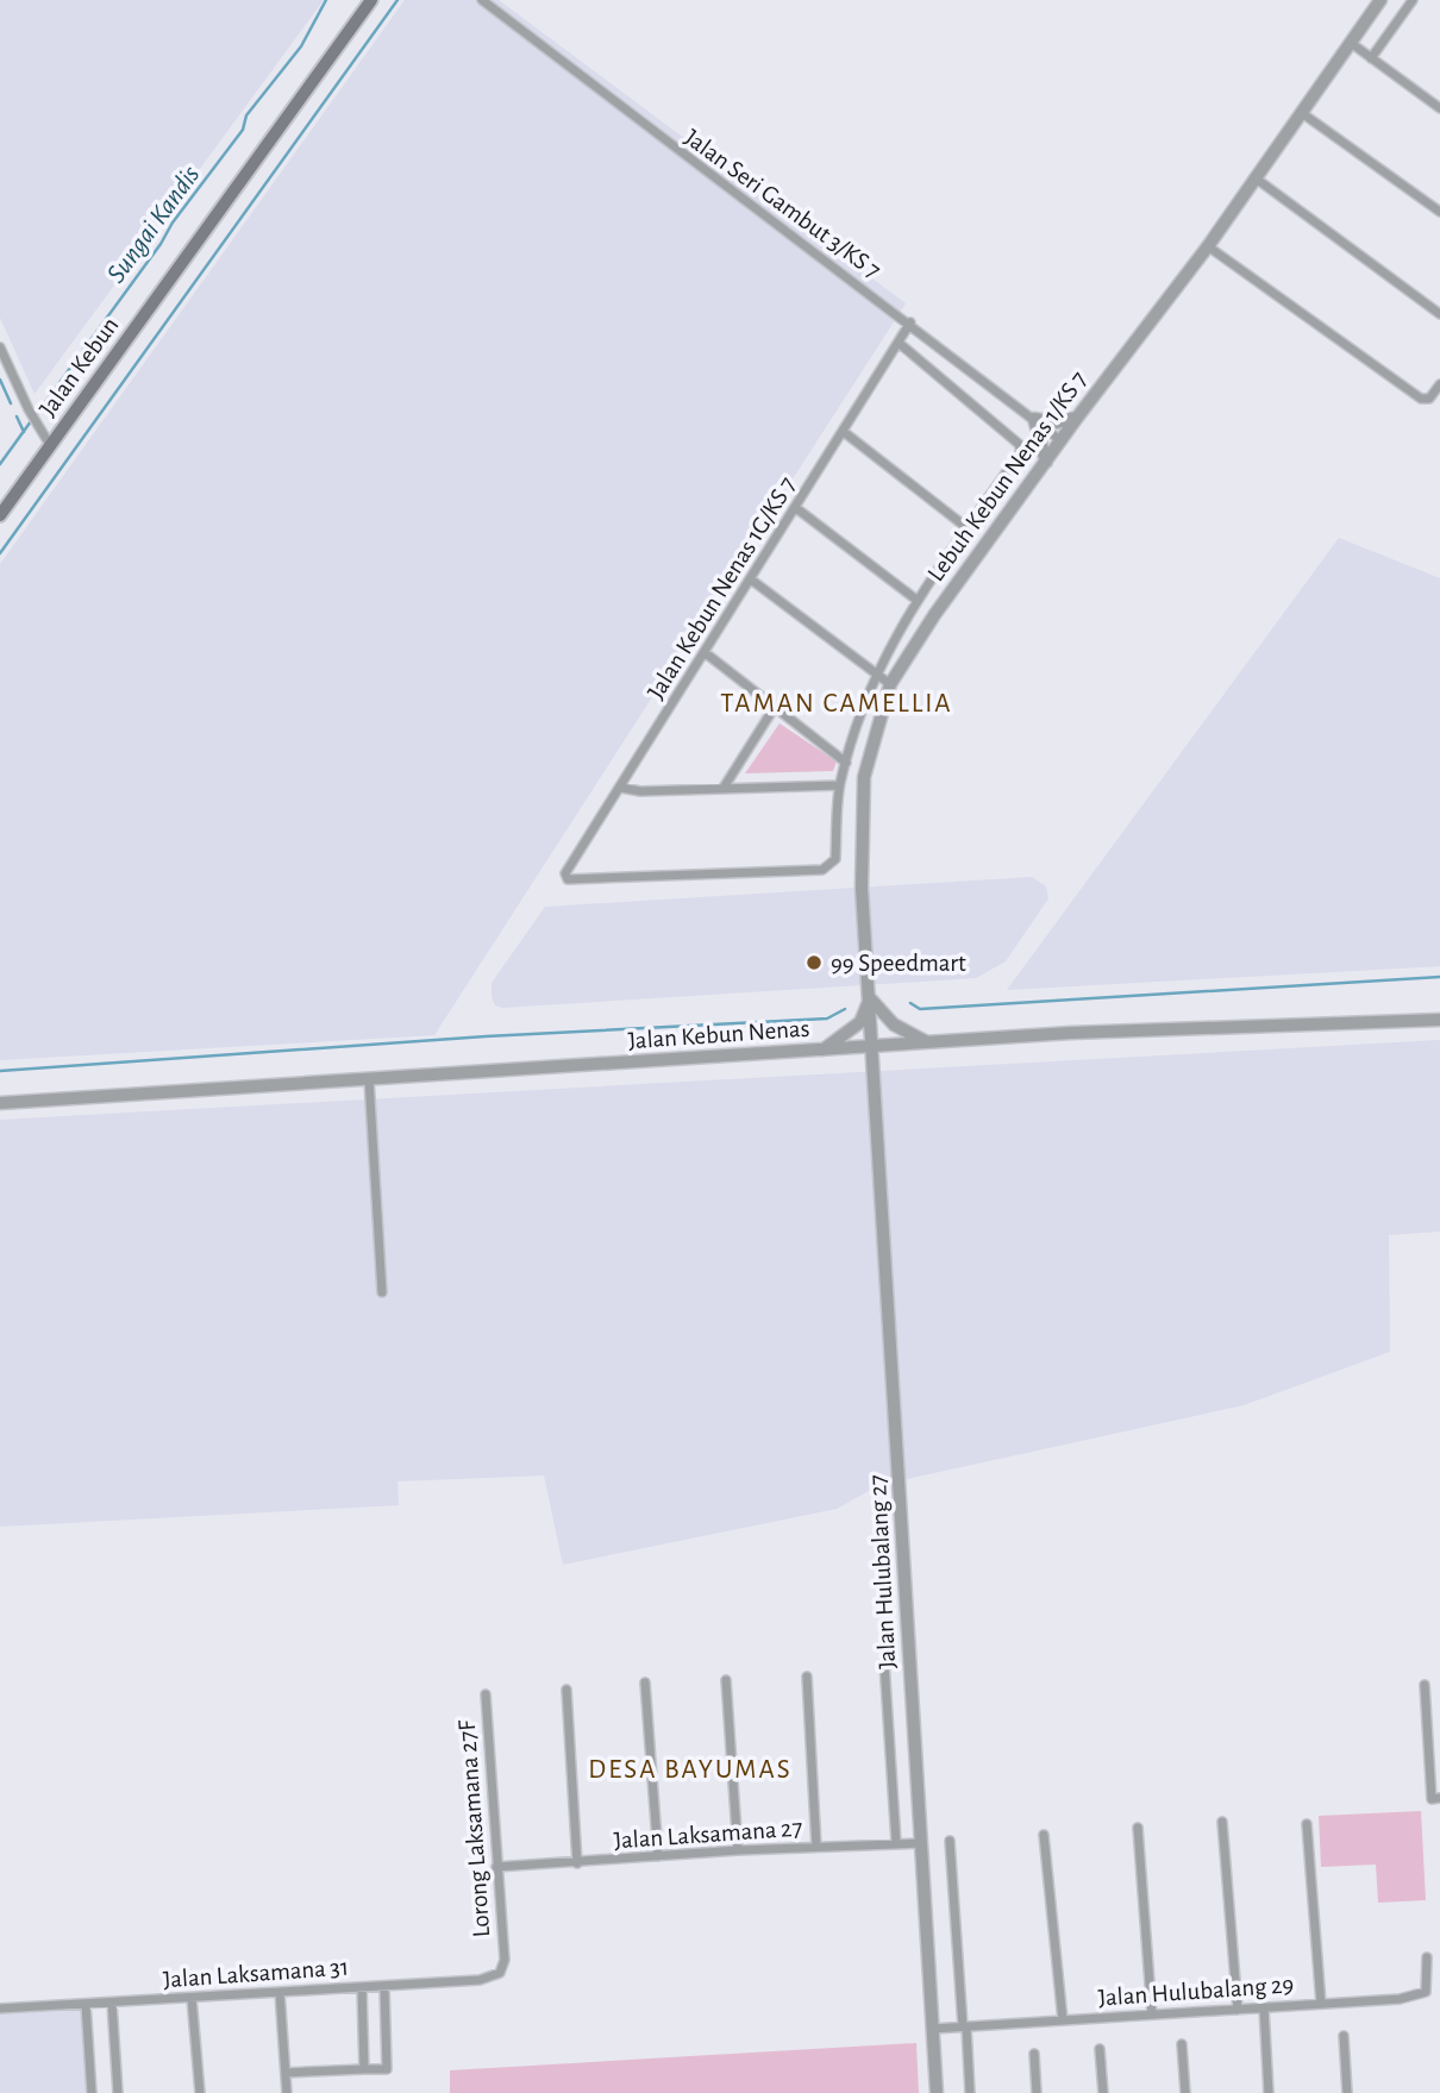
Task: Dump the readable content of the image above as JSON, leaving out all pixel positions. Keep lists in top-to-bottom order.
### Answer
{
  "streets": {
    "main road": ["Jalan Kebun"],
    "street": [
      "Jalan Seri Gambut 3/KS 7",
      "Lebuh Kebun Nenas 1/KS 7",
      "Jalan Kebun Nenas 1G/KS 7",
      "Jalan Kebun Nenas",
      "Jalan Hulubalang 27",
      "Lorong Laksamana 27F",
      "Jalan Laksamana 27",
      "Jalan Laksamana 31",
      "Jalan Hulubalang 29"
    ]
  },
  "crossings": [
    ["Jalan Seri Gambut 3/KS 7", "Lebuh Kebun Nenas 1/KS 7"],
    ["Jalan Seri Gambut 3/KS 7", "Jalan Kebun Nenas 1G/KS 7"],
    ["Lebuh Kebun Nenas 1/KS 7", "Jalan Kebun Nenas"],
    ["Lebuh Kebun Nenas 1/KS 7", "Jalan Hulubalang 27"],
    ["Jalan Kebun Nenas", "Jalan Hulubalang 27"],
    ["Jalan Hulubalang 27", "Jalan Laksamana 27"],
    ["Jalan Hulubalang 27", "Jalan Hulubalang 29"],
    ["Lorong Laksamana 27F", "Jalan Laksamana 27"],
    ["Lorong Laksamana 27F", "Jalan Laksamana 31"]
  ],
  "districts": ["TAMAN CAMELLIA", "DESA BAYUMAS"],
  "water": ["Sungai Kandis"],
  "places": ["99 Speedmart"]
}
